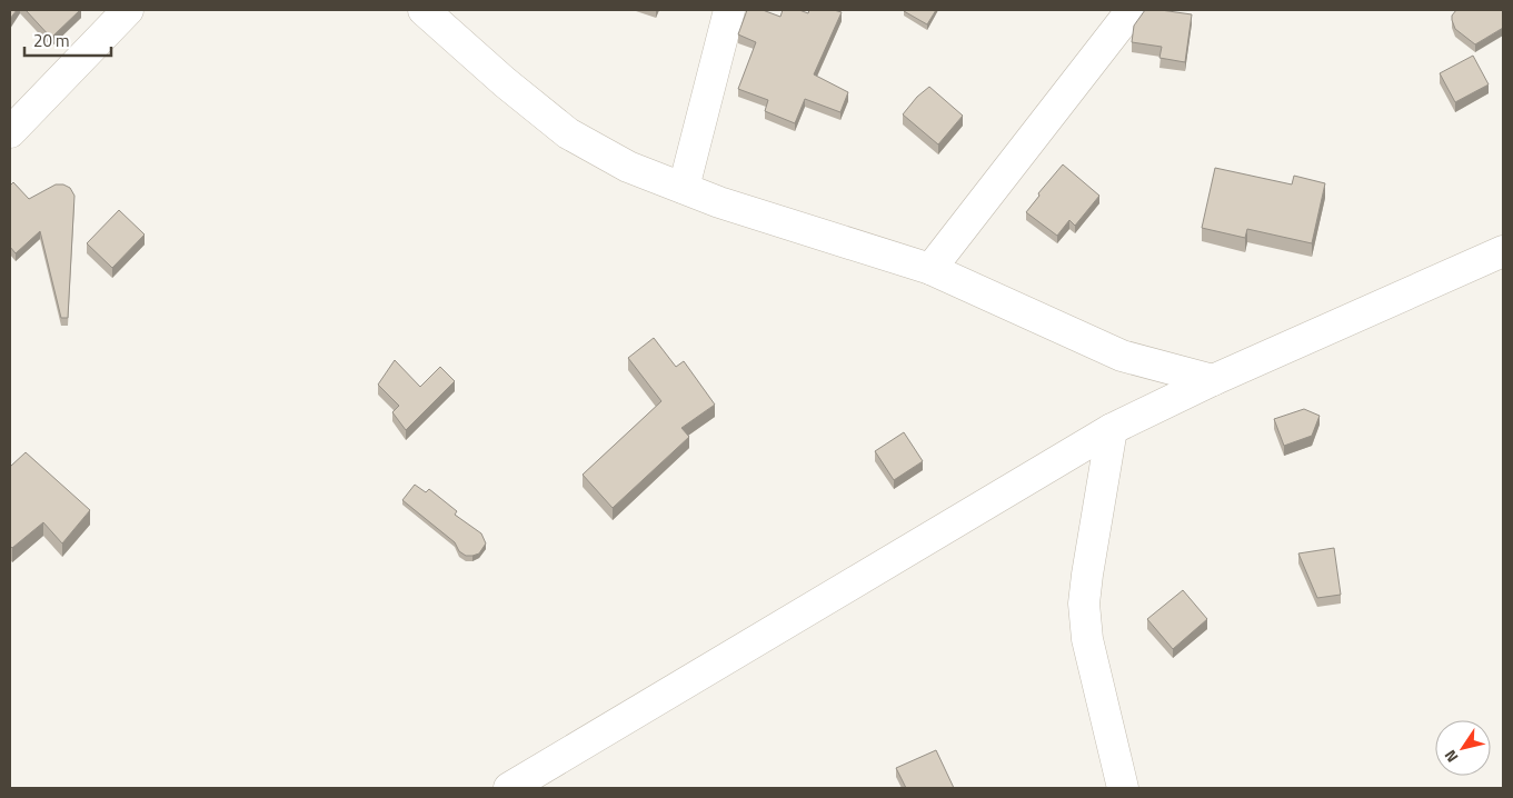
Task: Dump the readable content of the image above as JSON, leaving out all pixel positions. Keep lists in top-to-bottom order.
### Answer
{
  "scale_bar": "20 m",
  "north": "bottom left"
}
